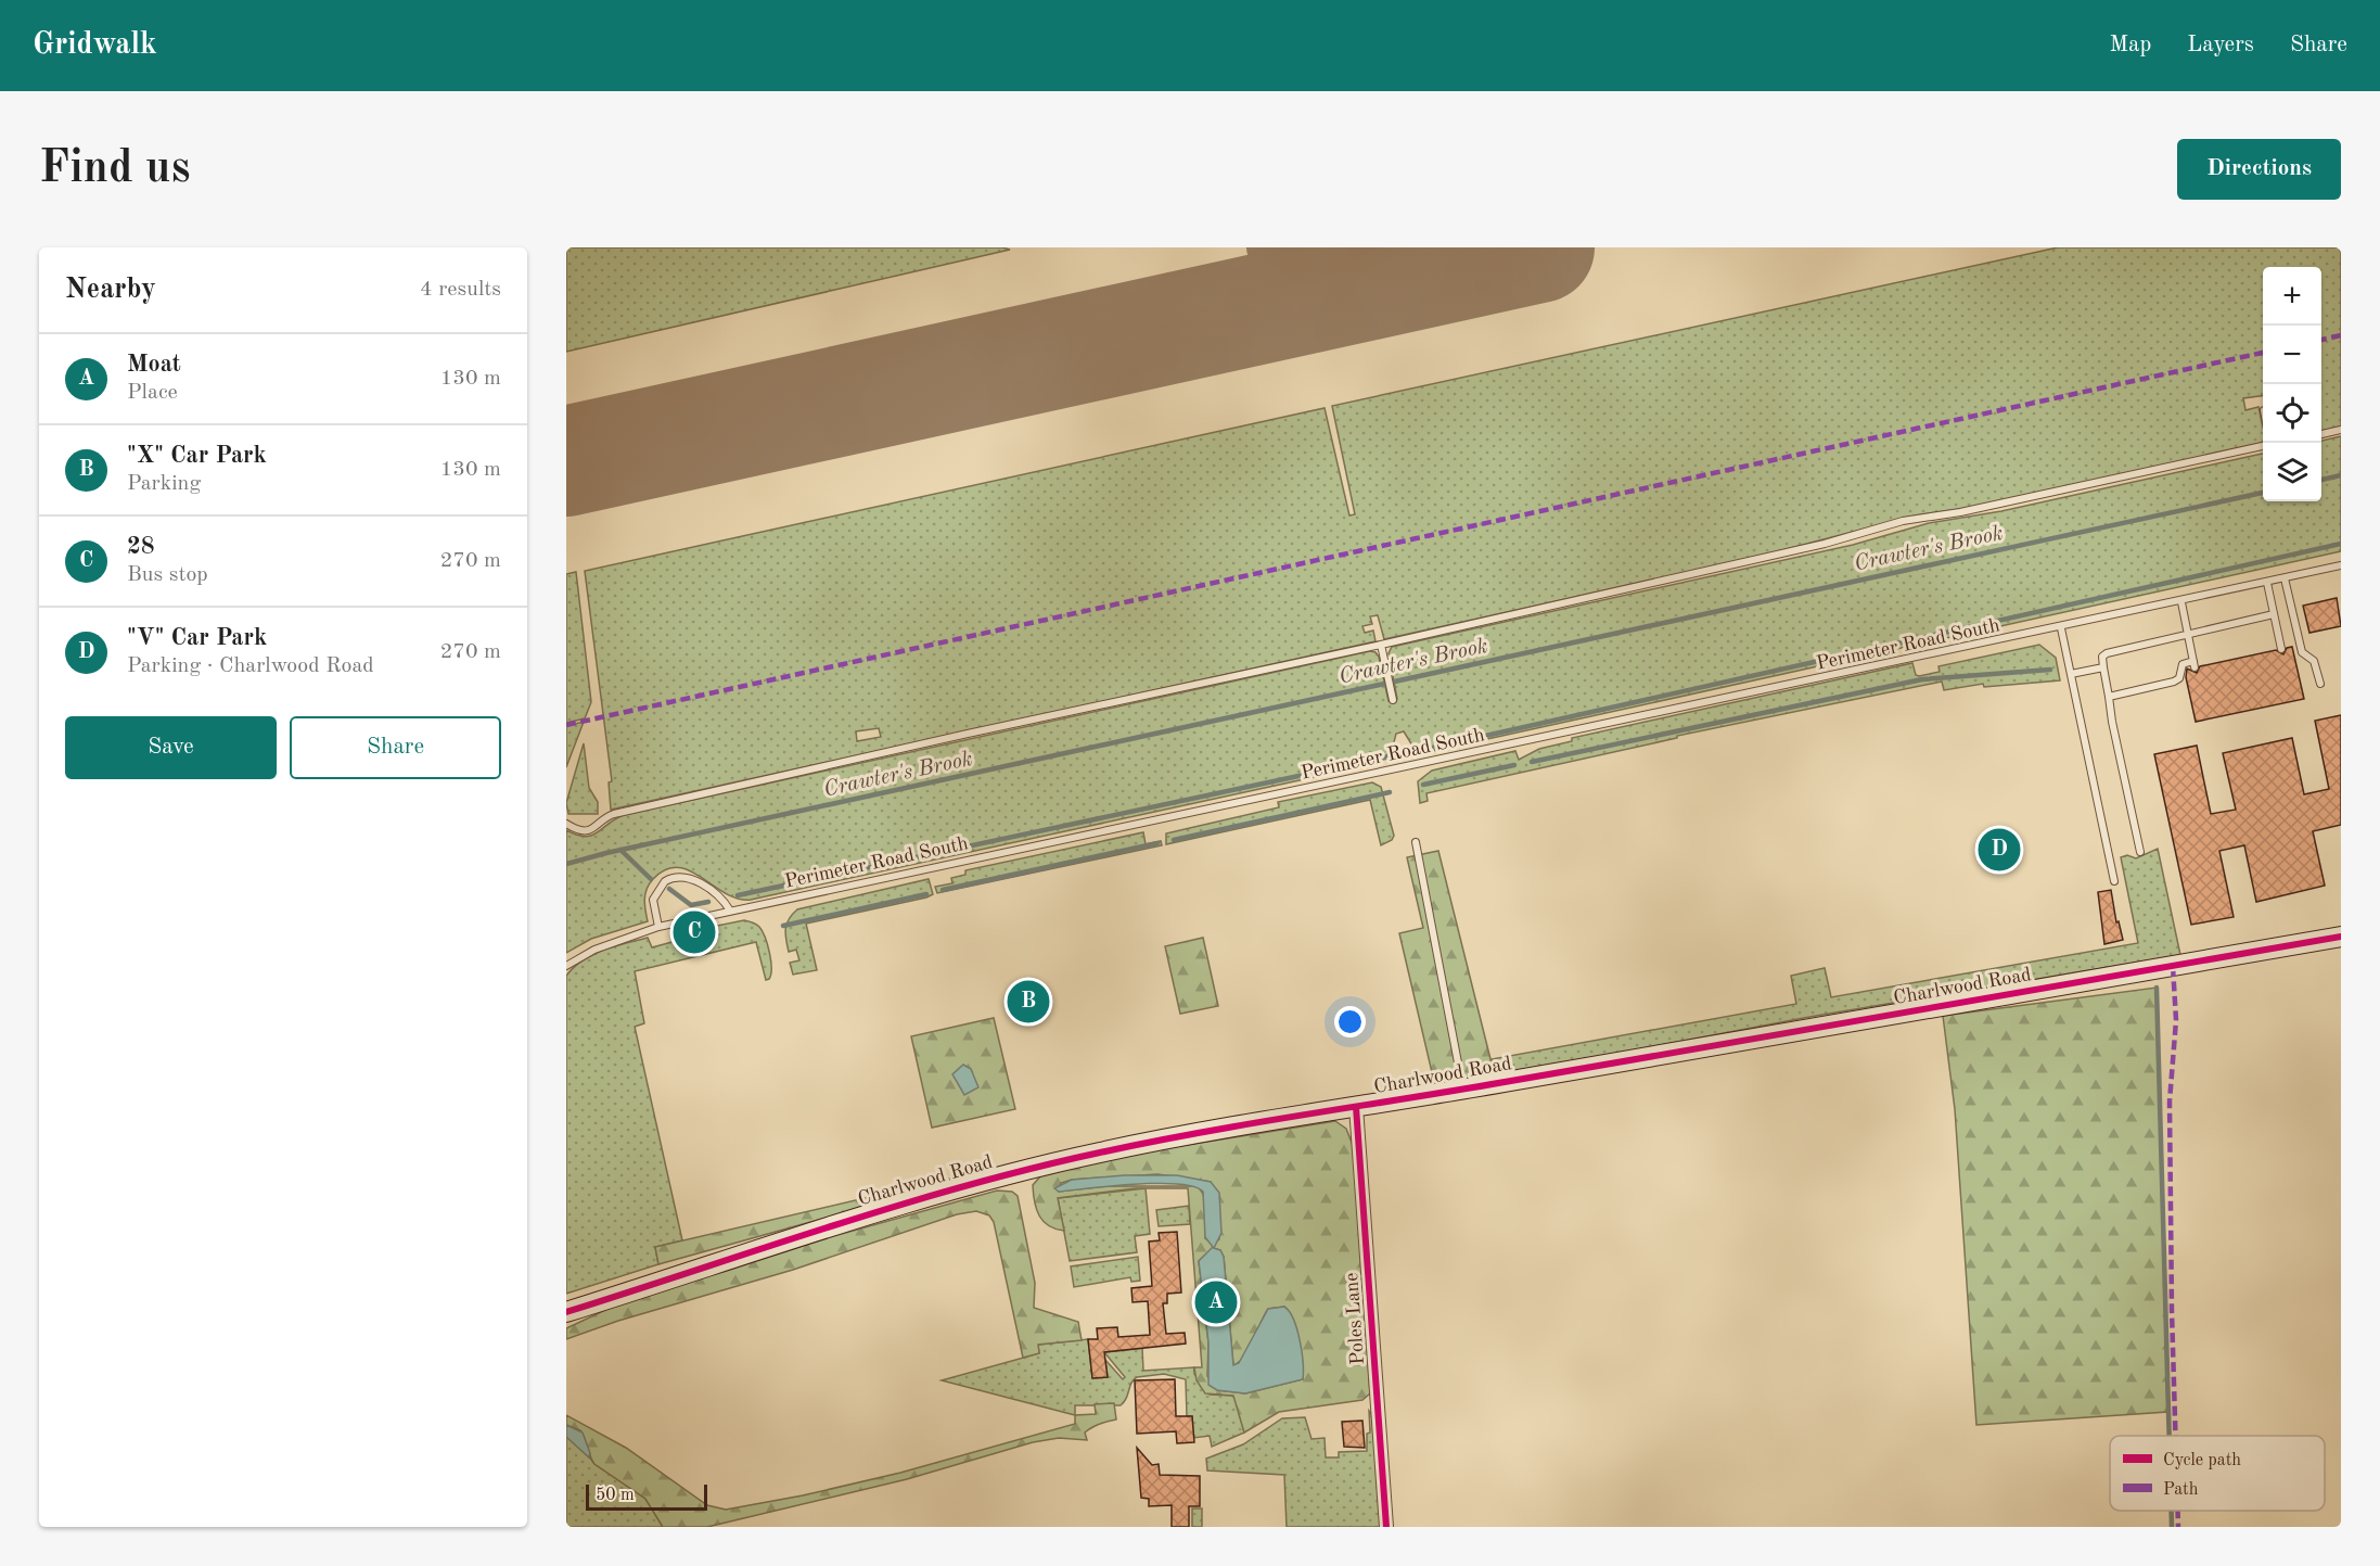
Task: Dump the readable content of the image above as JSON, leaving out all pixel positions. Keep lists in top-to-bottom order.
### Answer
{
  "streets": {
    "street": ["Charlwood Road", "Poles Lane"],
    "lane": ["Perimeter Road South"]
  },
  "crossings": [
    ["Charlwood Road", "Poles Lane"]
  ],
  "water": ["Crawter's Brook"],
  "legend": ["Cycle path", "Path"],
  "scale_bar": "50 m",
  "page": {
    "header": "Gridwalk",
    "nav": ["Map", "Layers", "Share"],
    "buttons": [
      "Directions",
      ["Save", "Share"]
    ],
    "title": "Find us",
    "heading": ["Nearby", "4 results"],
    "map_buttons": ["+", "−"],
    "list": [
      {
        "mark": "A",
        "name": "Moat",
        "note": "Place",
        "value": "130 m"
      },
      {
        "mark": "B",
        "name": "\"X\" Car Park",
        "note": "Parking",
        "value": "130 m"
      },
      {
        "mark": "C",
        "name": "28",
        "note": "Bus stop",
        "value": "270 m"
      },
      {
        "mark": "D",
        "name": "\"V\" Car Park",
        "note": "Parking · Charlwood Road",
        "value": "270 m"
      }
    ],
    "pins": [
      "D",
      "C",
      "B",
      "A"
    ],
    "scale": "50 m"
  }
}
